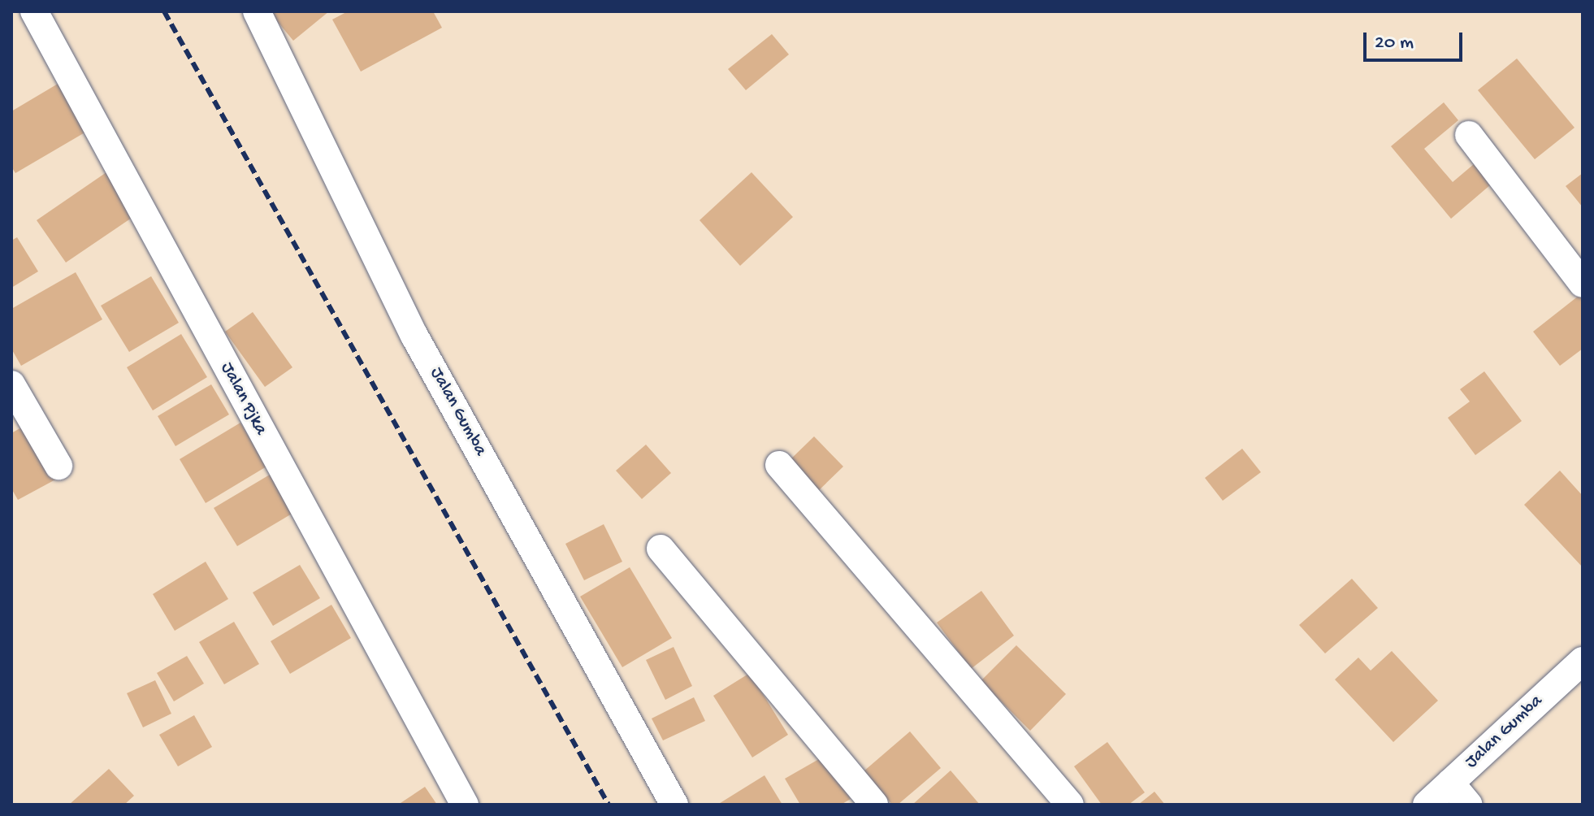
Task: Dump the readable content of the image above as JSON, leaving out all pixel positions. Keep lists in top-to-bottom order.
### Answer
{
  "streets": {
    "street": ["Jalan Pjka", "Jalan Gumba"]
  },
  "scale_bar": "20 m"
}
